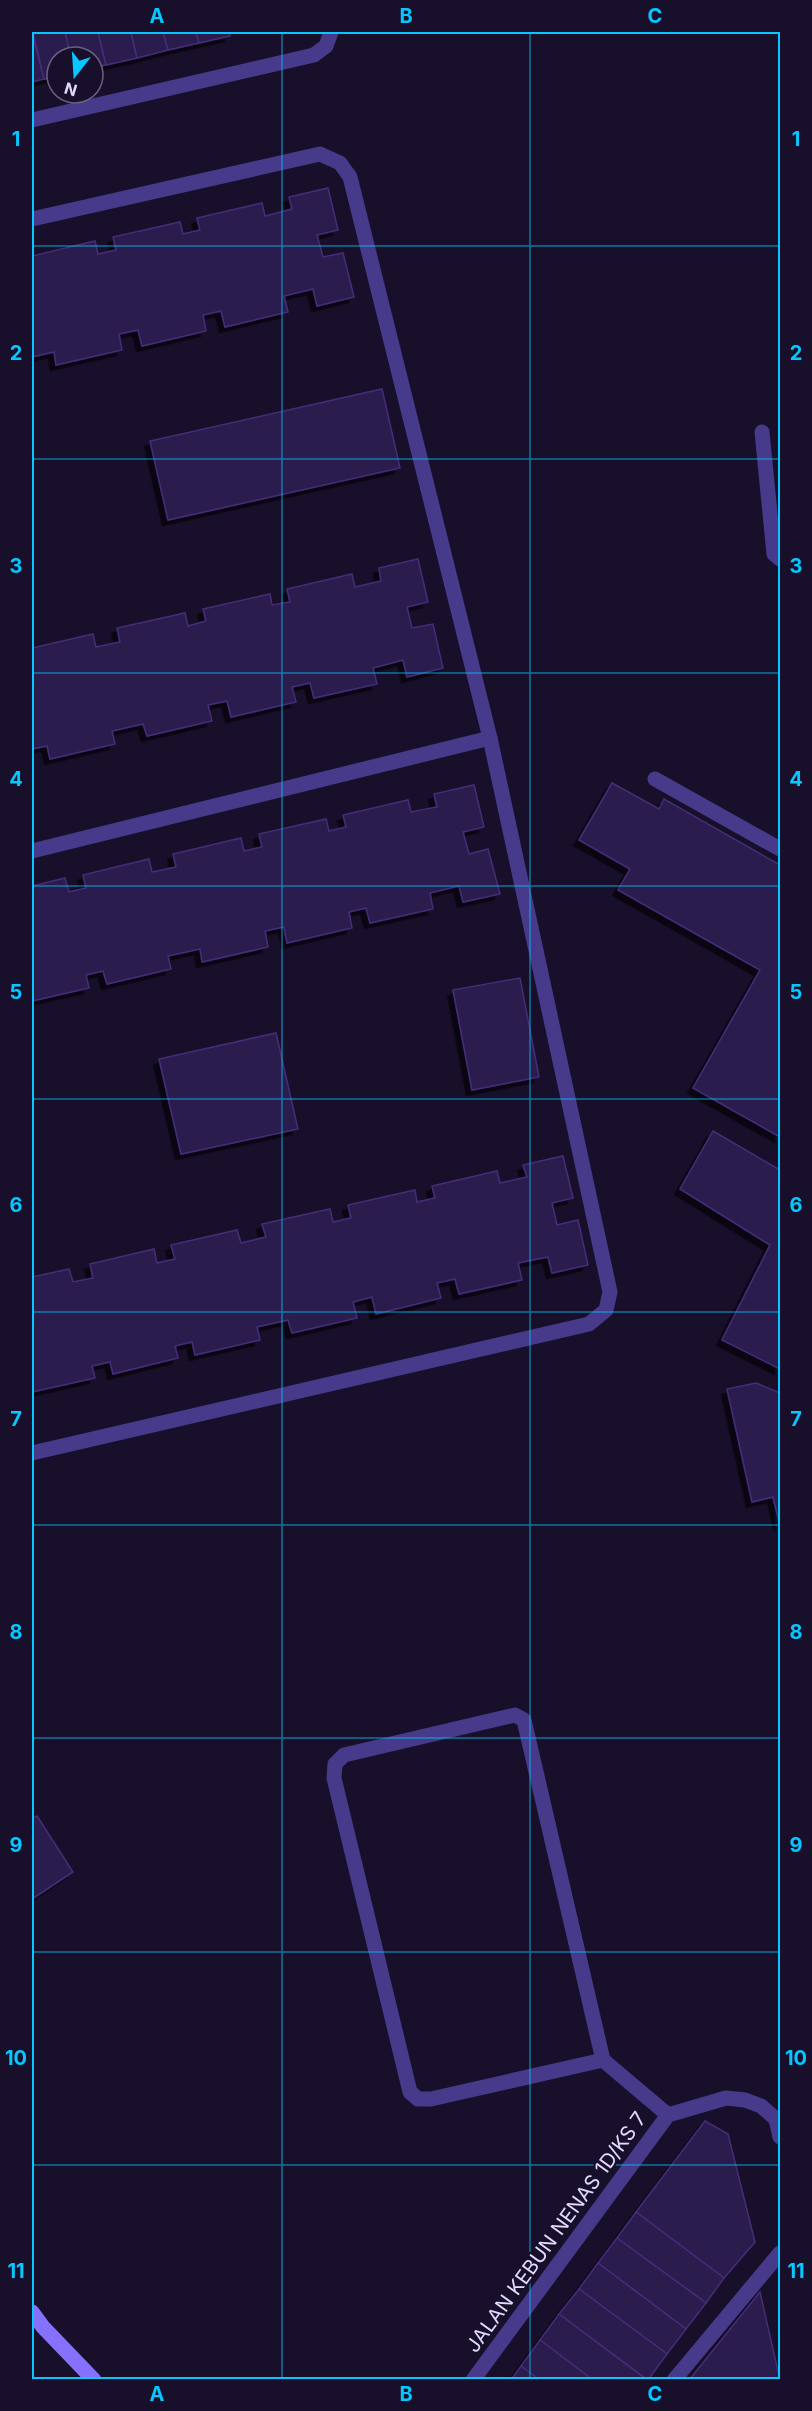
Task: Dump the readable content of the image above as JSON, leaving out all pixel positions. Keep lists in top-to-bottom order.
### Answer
{
  "streets": {
    "street": ["JALAN KEBUN NENAS 1D/KS 7"]
  },
  "north": "bottom",
  "grid": {
    "columns": ["A", "B", "C"],
    "rows": [
      "1",
      "2",
      "3",
      "4",
      "5",
      "6",
      "7",
      "8",
      "9",
      "10",
      "11"
    ]
  }
}
